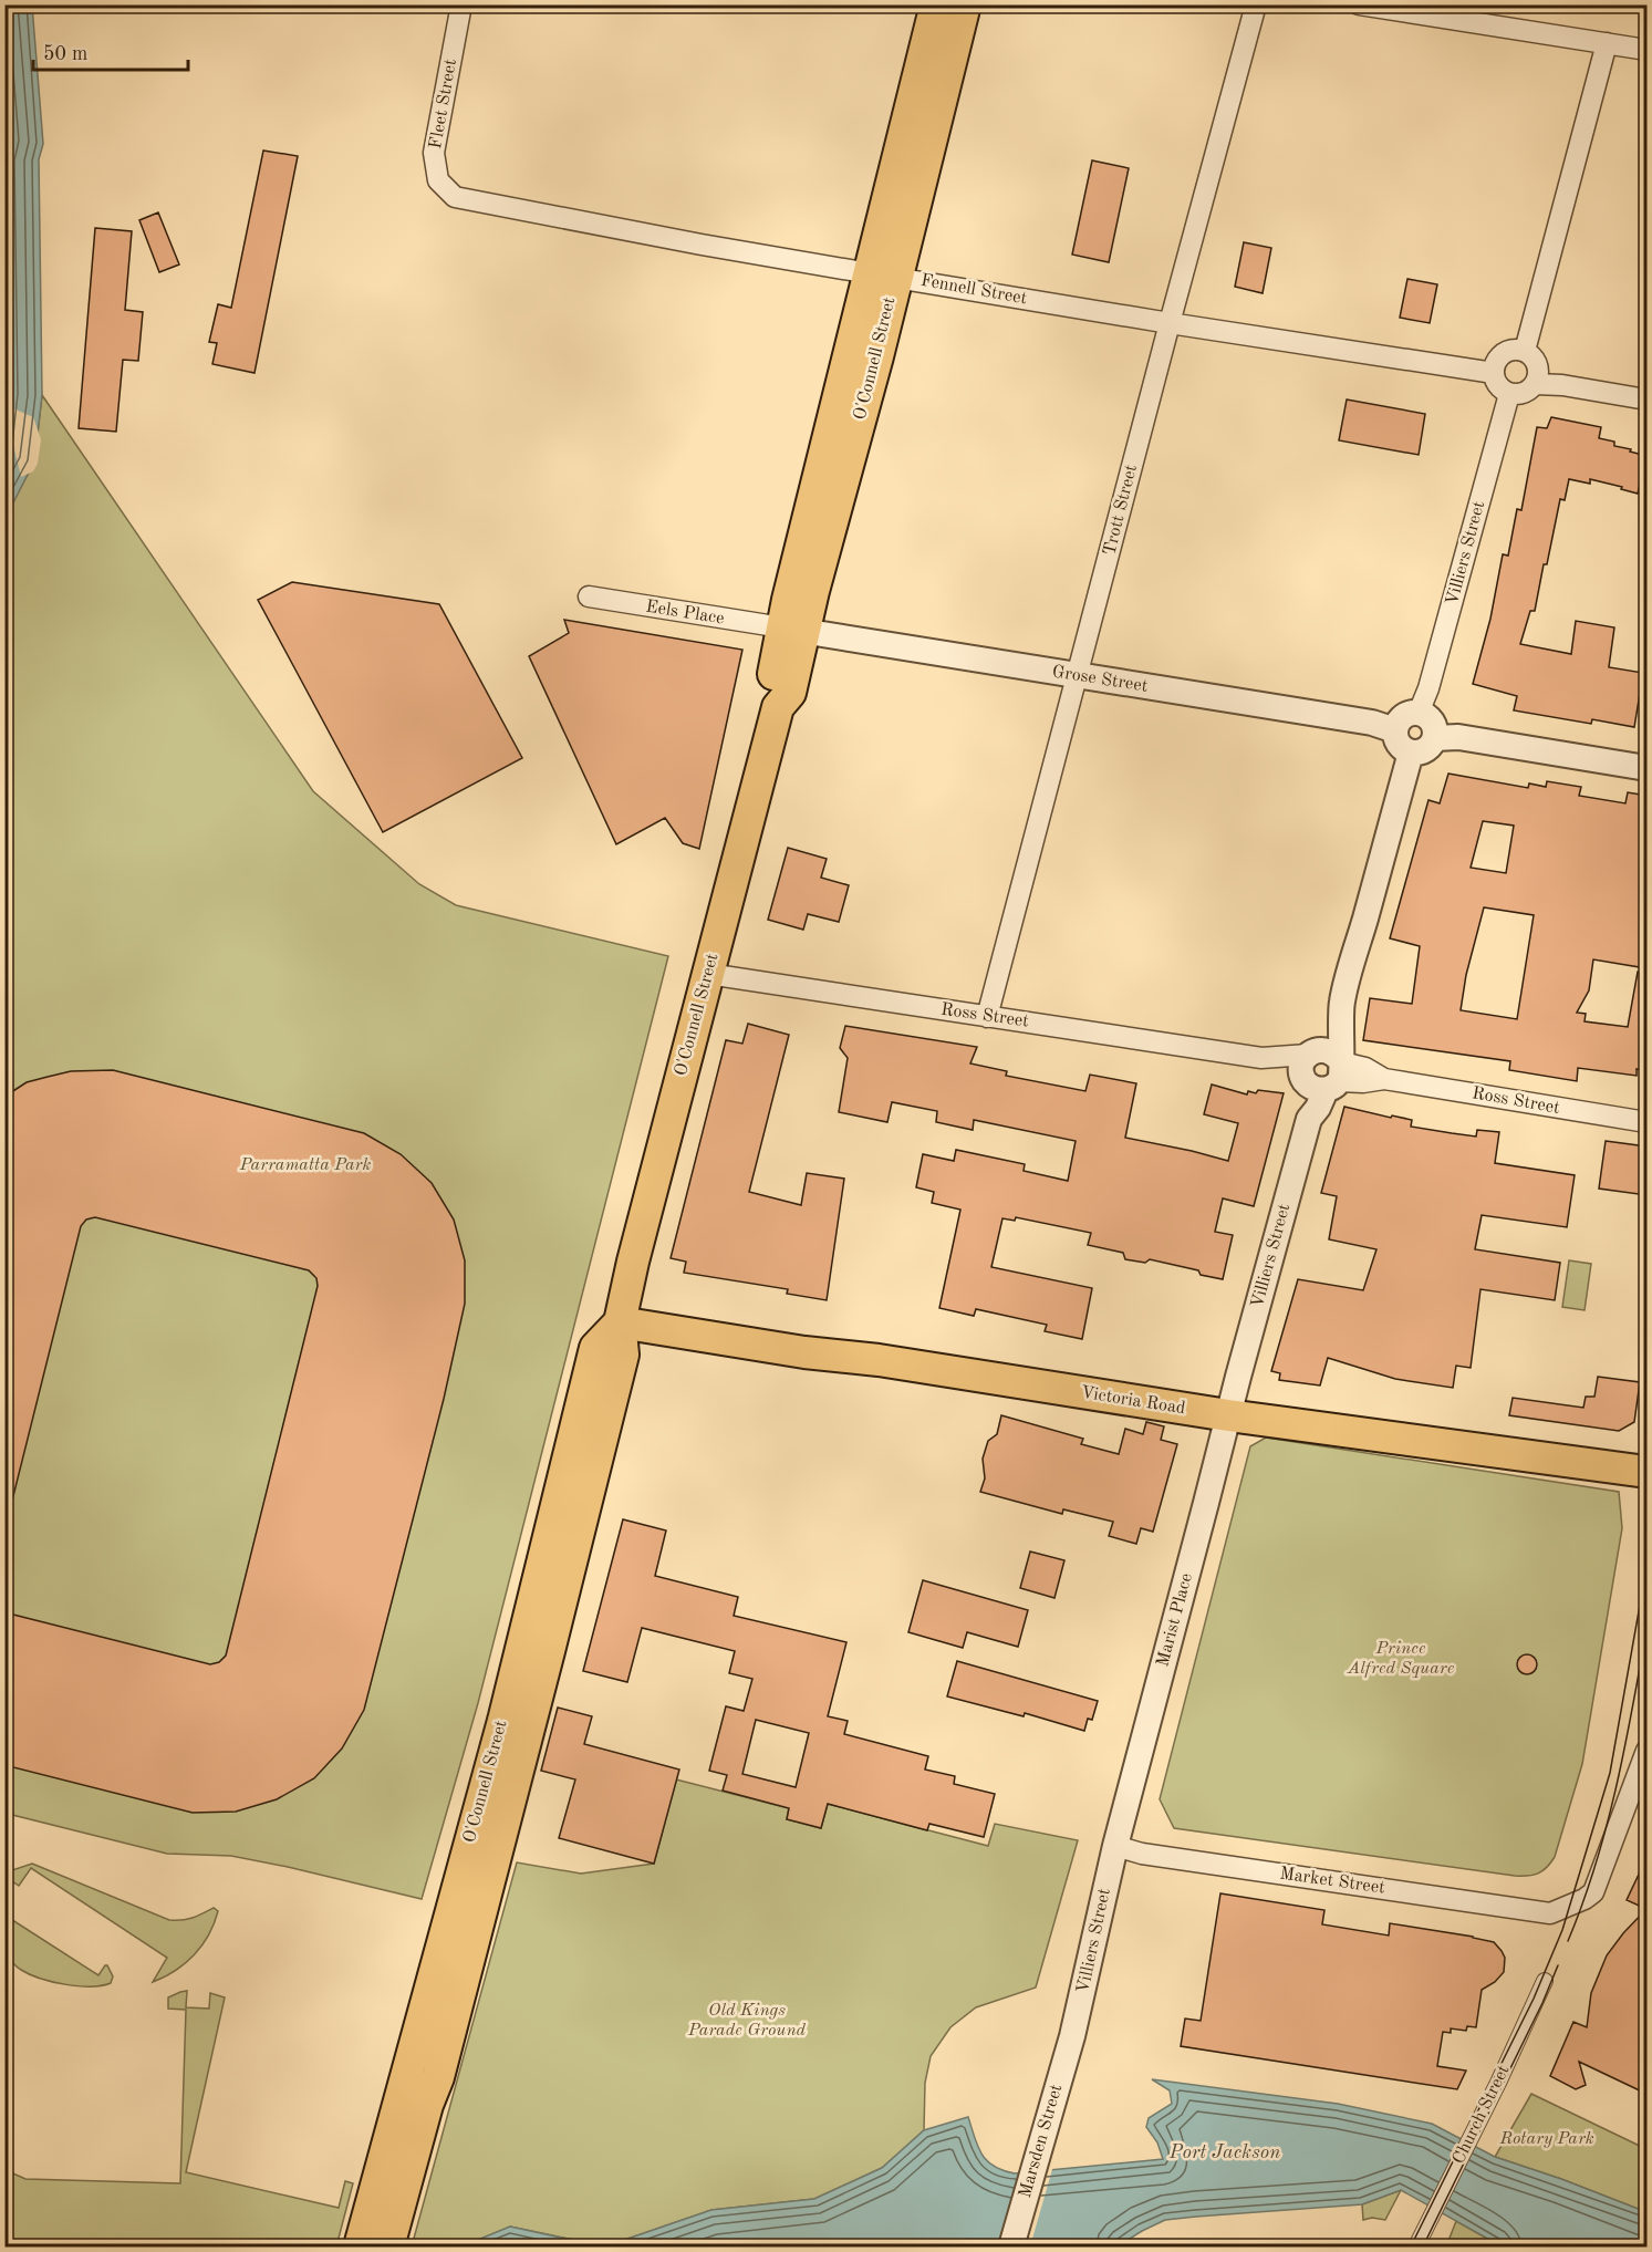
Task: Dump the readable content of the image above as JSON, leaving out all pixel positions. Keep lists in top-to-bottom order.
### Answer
{
  "streets": {
    "main road": ["O'Connell Street", "Victoria Road"],
    "street": [
      "Fleet Street",
      "Fennell Street",
      "Trott Street",
      "Villiers Street",
      "Eels Place",
      "Grose Street",
      "Ross Street",
      "Marist Place",
      "Market Street",
      "Church Street",
      "Marsden Street"
    ]
  },
  "crossings": [
    ["Fleet Street", "Fennell Street"],
    ["Fennell Street", "O'Connell Street"],
    ["Fennell Street", "Trott Street"],
    ["Fennell Street", "Villiers Street"],
    ["O'Connell Street", "Eels Place"],
    ["O'Connell Street", "Grose Street"],
    ["O'Connell Street", "Ross Street"],
    ["O'Connell Street", "Victoria Road"],
    ["Trott Street", "Grose Street"],
    ["Trott Street", "Ross Street"],
    ["Villiers Street", "Grose Street"],
    ["Villiers Street", "Ross Street"],
    ["Villiers Street", "Victoria Road"],
    ["Villiers Street", "Marist Place"],
    ["Villiers Street", "Market Street"],
    ["Villiers Street", "Marsden Street"],
    ["Eels Place", "Grose Street"],
    ["Victoria Road", "Marist Place"],
    ["Marist Place", "Market Street"]
  ],
  "water": ["Port Jackson"],
  "parks": [
    "Parramatta Park",
    "Prince Alfred Square",
    "Old Kings Parade Ground",
    "Rotary Park"
  ],
  "scale_bar": "50 m"
}
